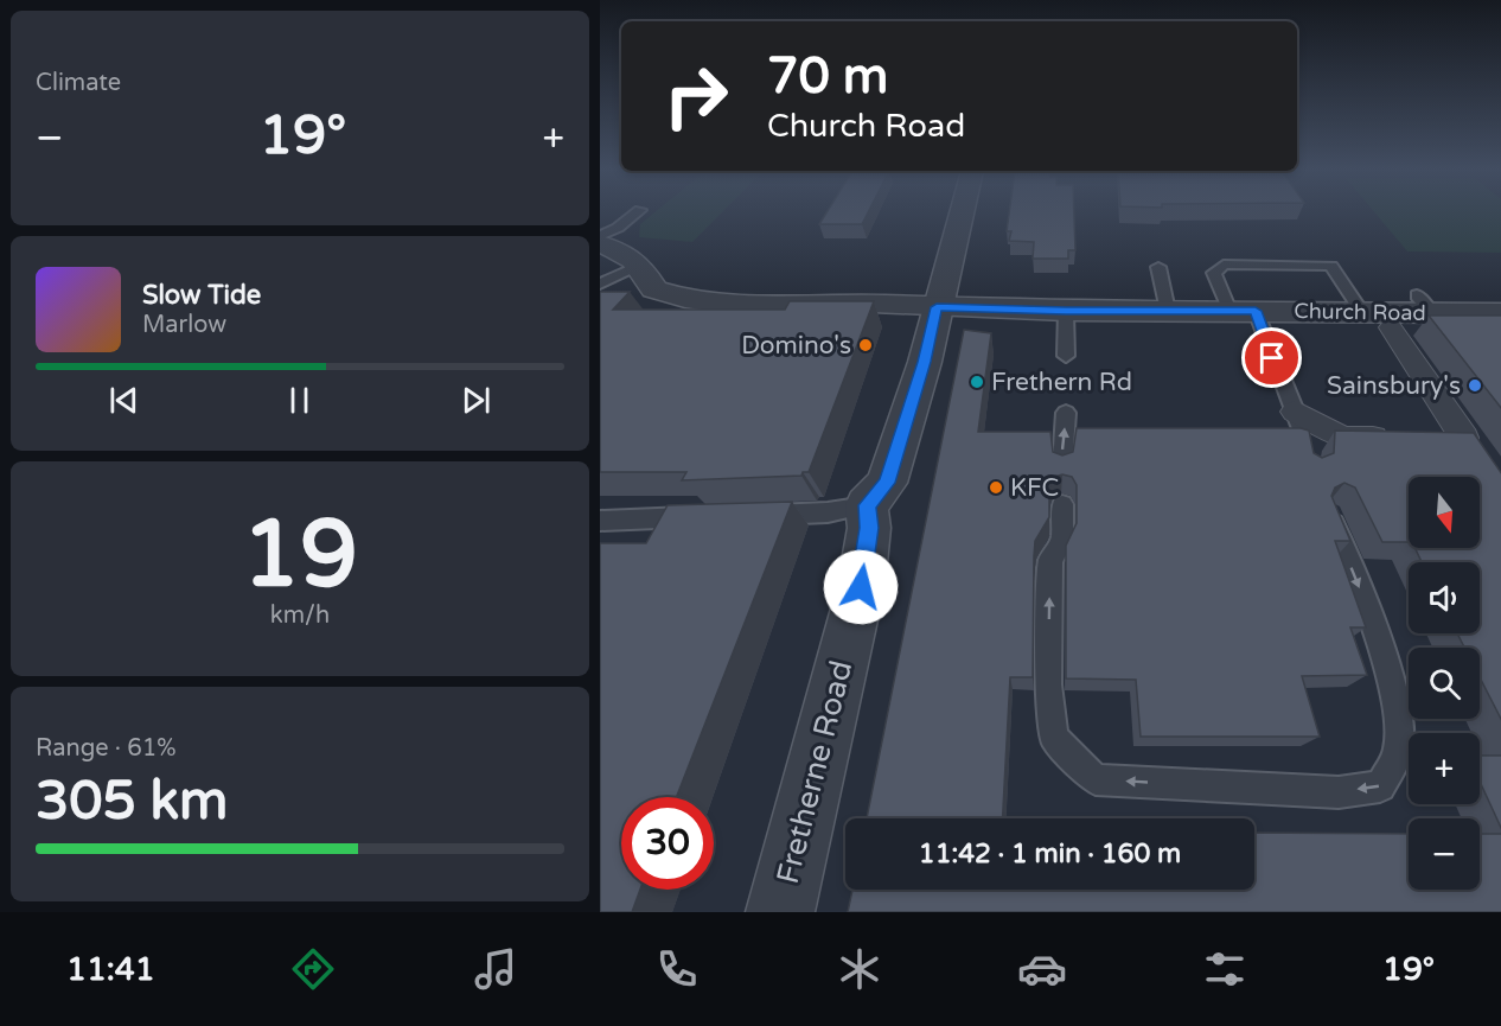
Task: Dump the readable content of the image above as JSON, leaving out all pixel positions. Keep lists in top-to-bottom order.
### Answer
{
  "streets": {
    "street": ["Church Road", "Fretherne Road"]
  },
  "places": [
    "Domino's",
    "Frethern Rd",
    "Sainsbury's",
    "KFC"
  ],
  "north": "bottom",
  "page": {
    "tile": [
      "Climate",
      ["19", "km/h"],
      ["Range · 61%", "305 km"]
    ],
    "turn": ["70 m", "Church Road"],
    "heat": ["−", "19°", "+"],
    "song": ["Slow Tide", "Marlow"],
    "map_buttons": ["+", "−"],
    "limit": "30",
    "trip": "11:42 · 1 min · 160 m",
    "tabs": ["11:41", "19°"]
  }
}
